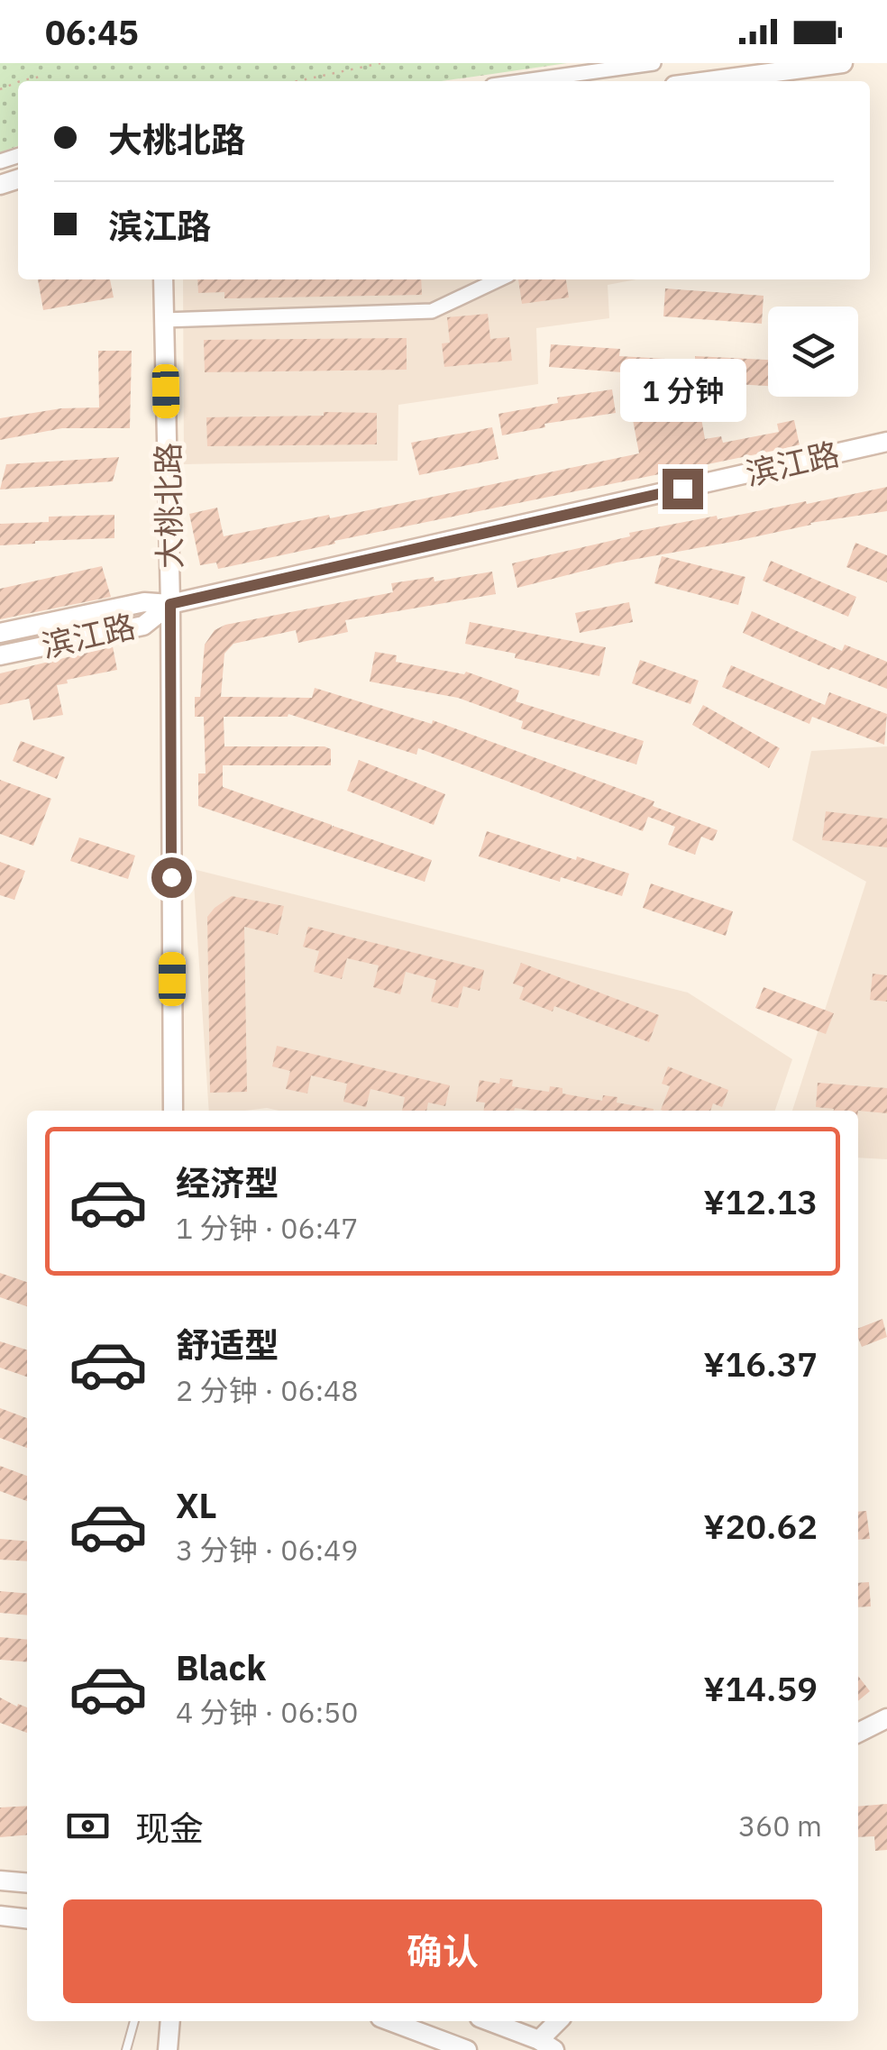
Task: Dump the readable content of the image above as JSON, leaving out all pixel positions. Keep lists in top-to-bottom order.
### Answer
{
  "streets": {
    "main road": ["滨江路", "大桃北路"]
  },
  "crossings": [
    ["滨江路", "大桃北路"]
  ],
  "page": {
    "status": "06:45",
    "banner": ["大桃北路", "滨江路"],
    "bubble": "1 分钟",
    "list": [
      {
        "name": "经济型",
        "note": "1 分钟 · 06:47",
        "value": "¥12.13"
      },
      {
        "name": "舒适型",
        "note": "2 分钟 · 06:48",
        "value": "¥16.37"
      },
      {
        "name": "XL",
        "note": "3 分钟 · 06:49",
        "value": "¥20.62"
      },
      {
        "name": "Black",
        "note": "4 分钟 · 06:50",
        "value": "¥14.59"
      }
    ],
    "pay": ["现金", "360 m"],
    "buttons": "确认"
  }
}
